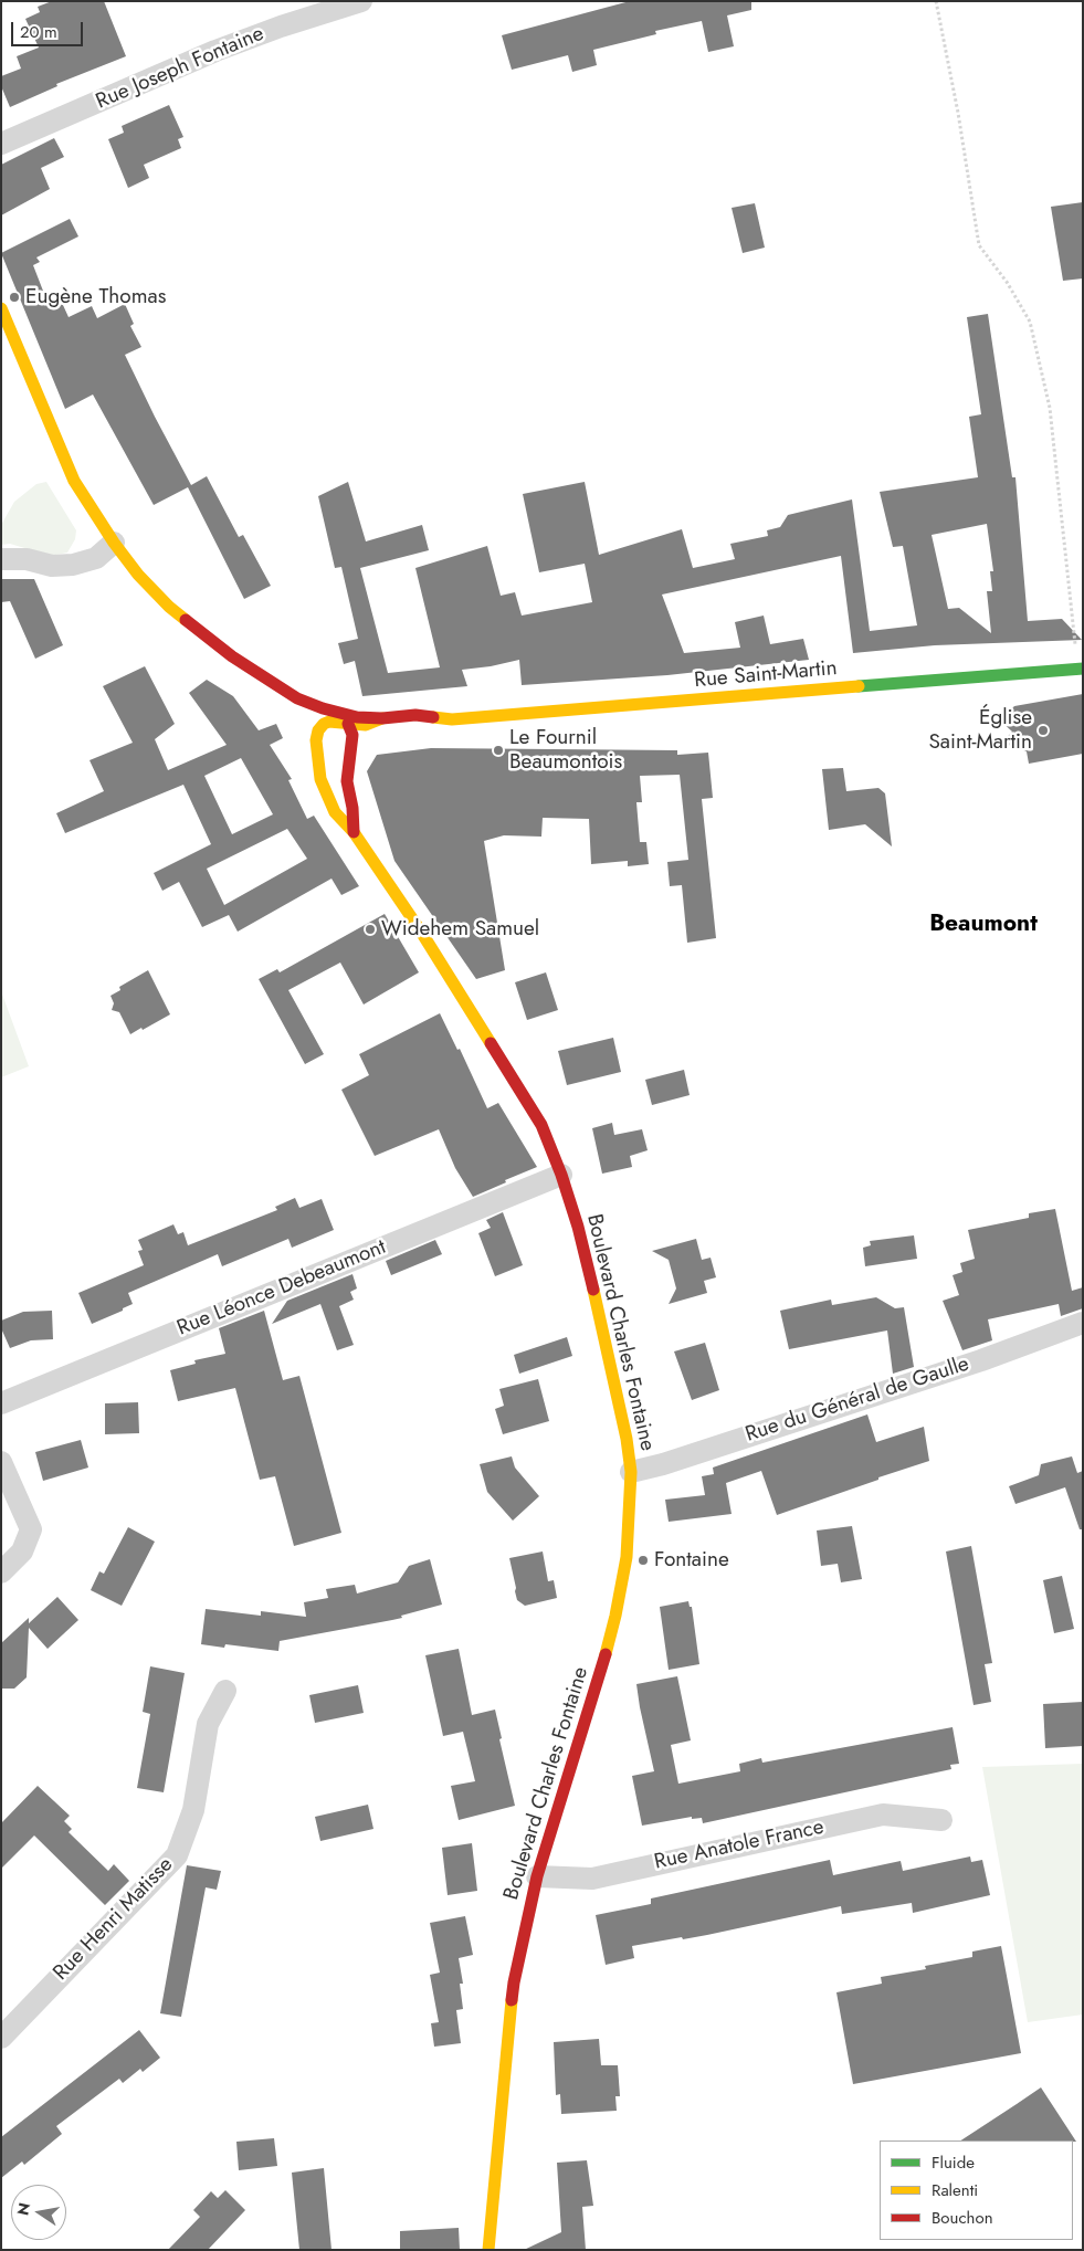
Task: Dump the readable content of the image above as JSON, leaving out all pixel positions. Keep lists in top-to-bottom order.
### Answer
{
  "streets": {
    "street": [
      "Rue Joseph Fontaine",
      "Rue Saint-Martin",
      "Rue Léonce Debeaumont",
      "Boulevard Charles Fontaine",
      "Rue du Général de Gaulle",
      "Rue Anatole France",
      "Rue Henri Matisse"
    ]
  },
  "crossings": [
    ["Rue Léonce Debeaumont", "Boulevard Charles Fontaine"],
    ["Boulevard Charles Fontaine", "Rue du Général de Gaulle"],
    ["Boulevard Charles Fontaine", "Rue Anatole France"]
  ],
  "districts": ["Beaumont"],
  "places": [
    "Eugène Thomas",
    "Église Saint-Martin",
    "Le Fournil Beaumontois",
    "Widehem Samuel",
    "Fontaine"
  ],
  "legend": ["Fluide", "Ralenti", "Bouchon"],
  "scale_bar": "20 m",
  "north": "left"
}
